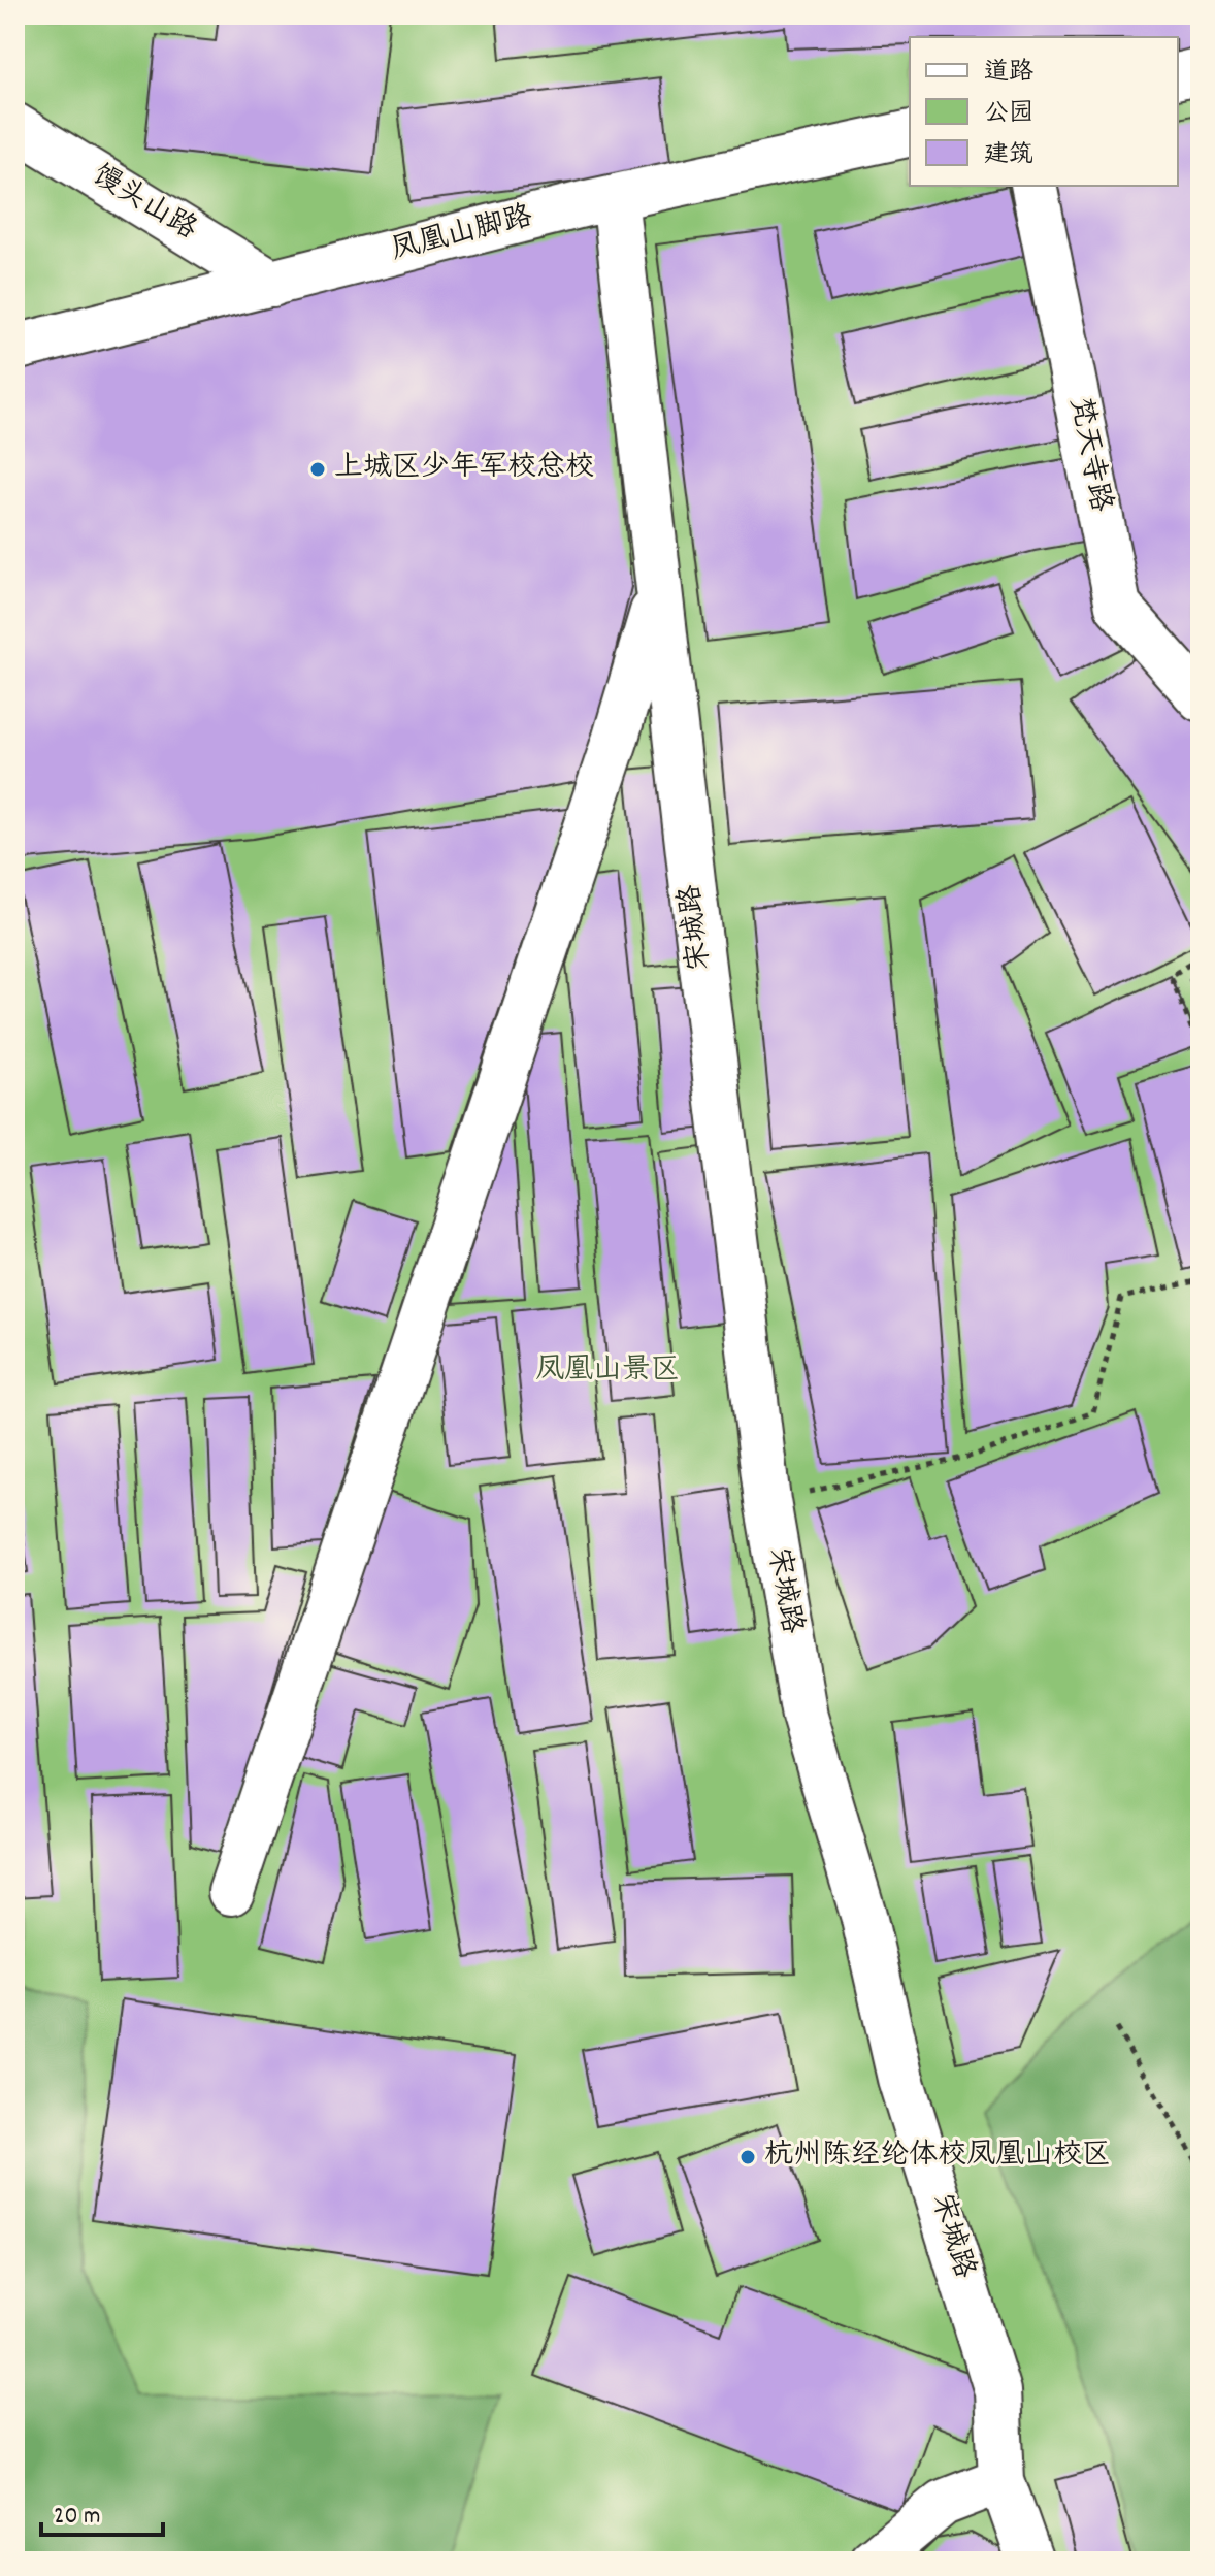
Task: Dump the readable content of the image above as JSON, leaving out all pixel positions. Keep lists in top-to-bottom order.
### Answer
{
  "streets": {
    "street": [
      "馒头山路",
      "凤凰山脚路",
      "梵天寺路",
      "宋城路"
    ]
  },
  "crossings": [
    ["馒头山路", "凤凰山脚路"],
    ["凤凰山脚路", "宋城路"]
  ],
  "parks": ["凤凰山景区"],
  "places": ["上城区少年军校总校", "杭州陈经纶体校凤凰山校区"],
  "legend": ["道路", "公园", "建筑"],
  "scale_bar": "20 m"
}
